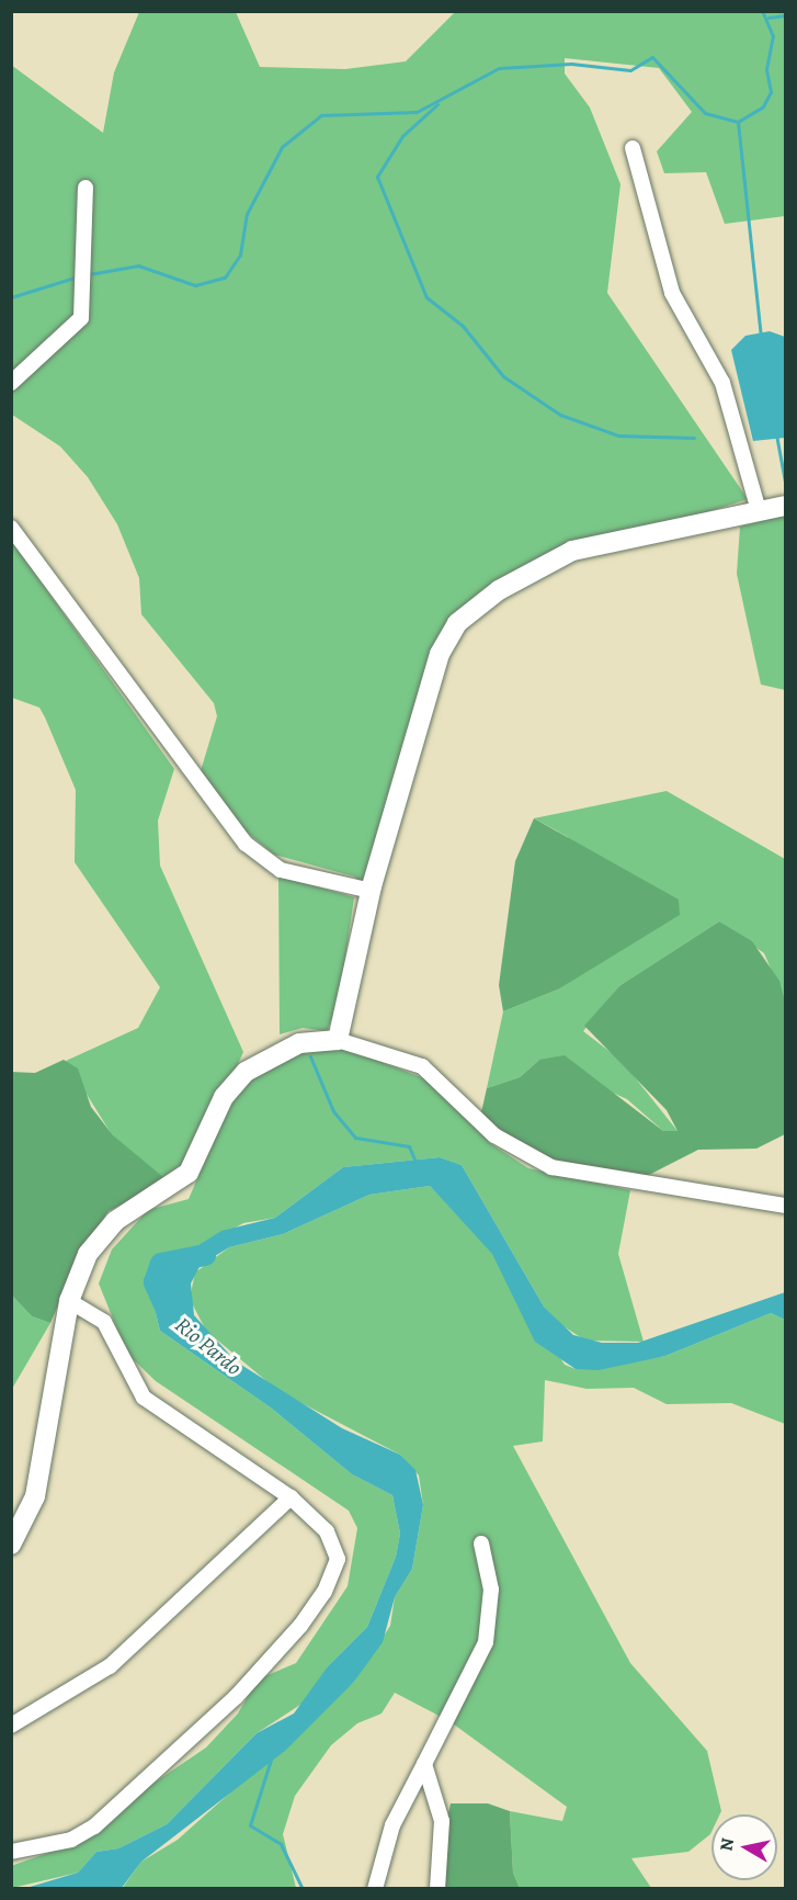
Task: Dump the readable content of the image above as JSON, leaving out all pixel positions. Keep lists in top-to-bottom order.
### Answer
{
  "water": ["Rio Pardo"],
  "north": "left"
}
